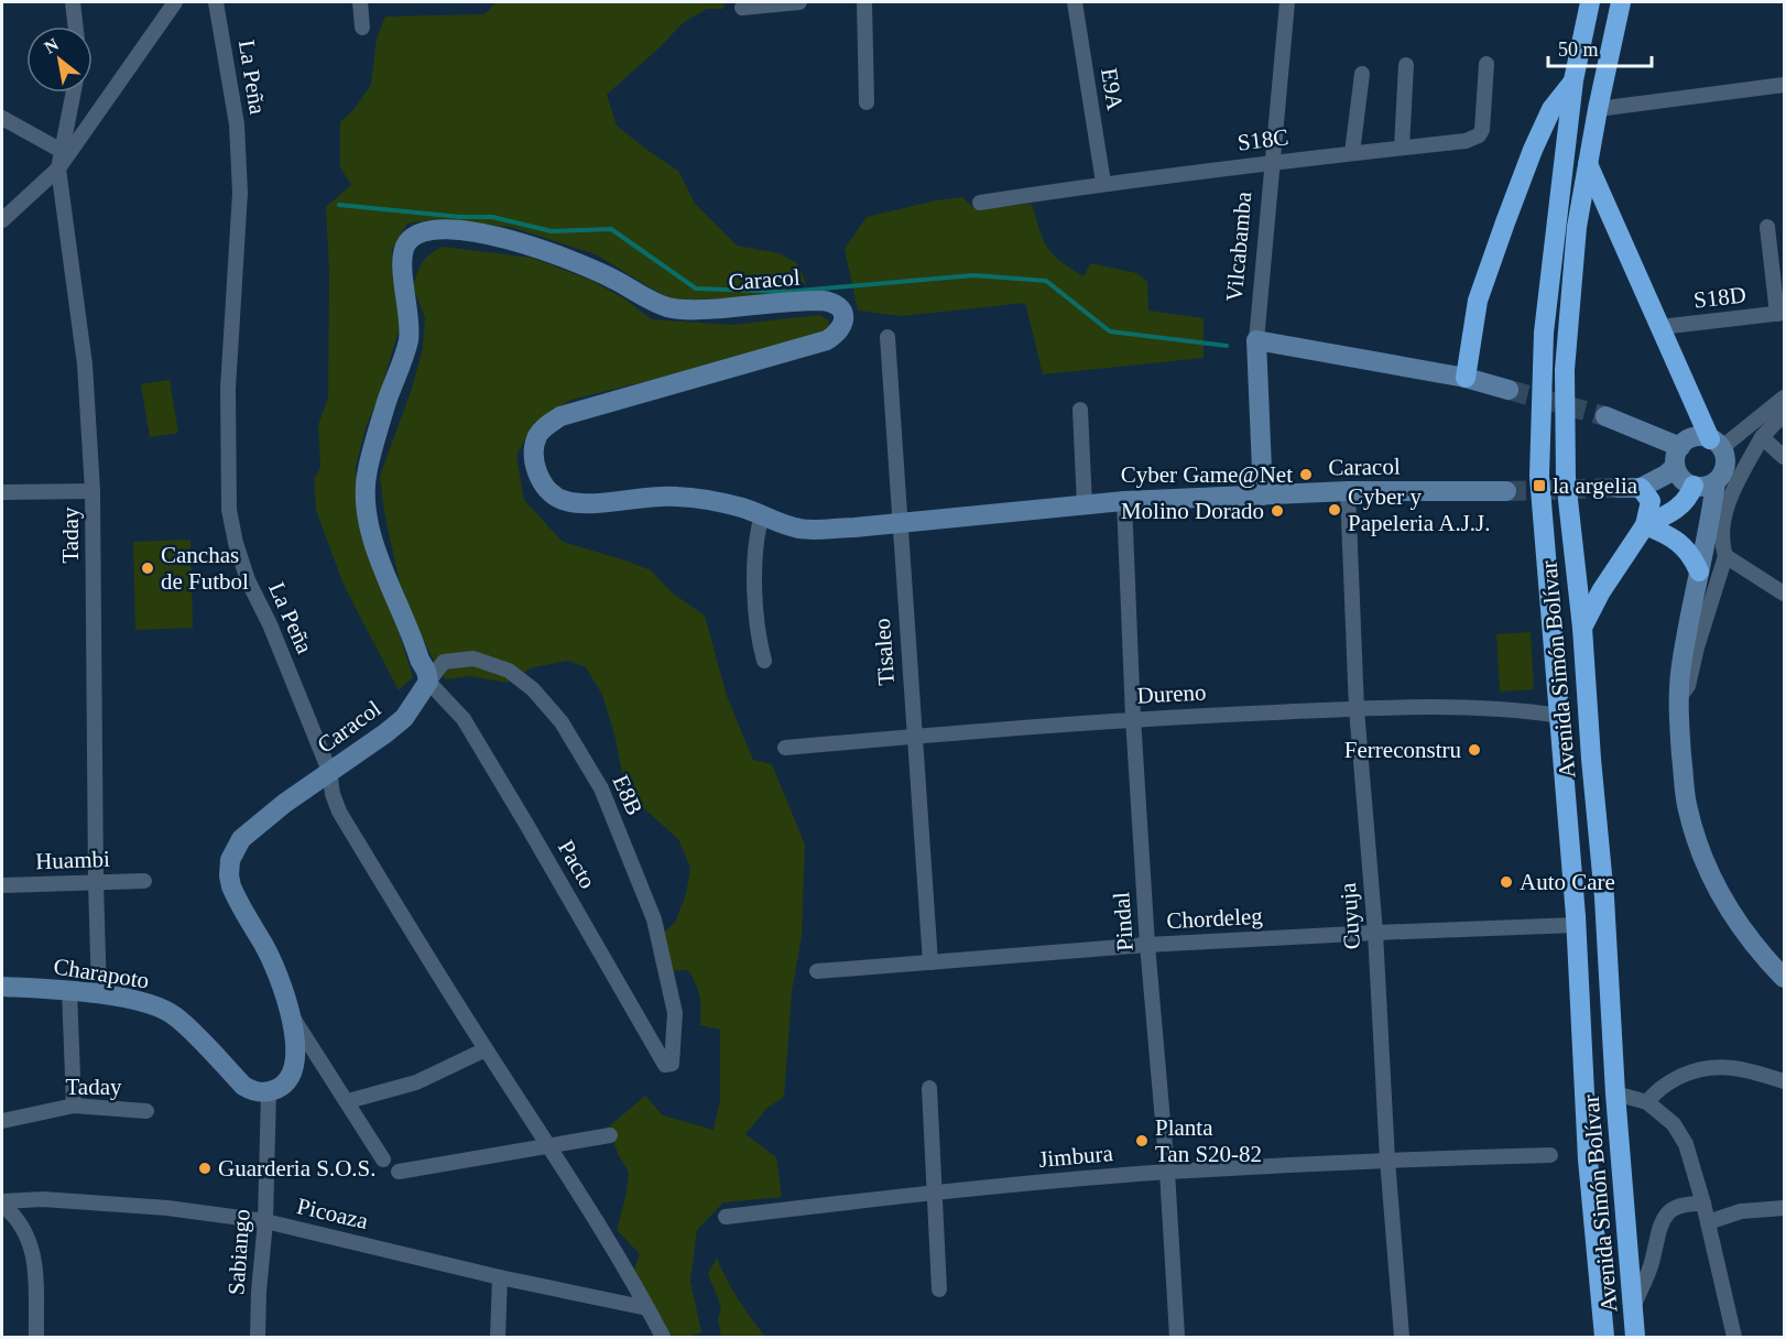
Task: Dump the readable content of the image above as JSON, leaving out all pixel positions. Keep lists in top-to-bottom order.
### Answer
{
  "streets": {
    "highway": ["Avenida Simón Bolívar"],
    "street": [
      "La Peña",
      "E9A",
      "S18C",
      "Vilcabamba",
      "Caracol",
      "S18D",
      "Taday",
      "Tisaleo",
      "Dureno",
      "E8B",
      "Huambi",
      "Pacto",
      "Cuyuja",
      "Chordeleg",
      "Pindal",
      "Charapoto",
      "Jimbura",
      "Picoaza",
      "Sabiango"
    ]
  },
  "crossings": [
    ["La Peña", "Caracol"],
    ["La Peña", "Picoaza"],
    ["E9A", "S18C"],
    ["S18C", "Vilcabamba"],
    ["Vilcabamba", "Caracol"],
    ["Caracol", "Tisaleo"],
    ["Caracol", "E8B"],
    ["Caracol", "Pacto"],
    ["Caracol", "Cuyuja"],
    ["Caracol", "Pindal"],
    ["Taday", "Huambi"],
    ["Taday", "Charapoto"],
    ["Tisaleo", "Dureno"],
    ["Tisaleo", "Chordeleg"],
    ["Avenida Simón Bolívar", "Dureno"],
    ["Avenida Simón Bolívar", "Chordeleg"],
    ["Dureno", "Cuyuja"],
    ["Dureno", "Pindal"],
    ["E8B", "Pacto"],
    ["Cuyuja", "Chordeleg"],
    ["Cuyuja", "Jimbura"],
    ["Chordeleg", "Pindal"],
    ["Pindal", "Jimbura"],
    ["Charapoto", "Sabiango"],
    ["Picoaza", "Sabiango"]
  ],
  "places": {
    "other": [
      "Cyber Game@Net",
      "Cyber y Papeleria A.J.J.",
      "Molino Dorado",
      "Canchas de Futbol",
      "Ferreconstru",
      "Auto Care",
      "Planta Tan S20-82",
      "Guarderia S.O.S."
    ],
    "transit": ["la argelia"]
  },
  "scale_bar": "50 m",
  "north": "top left"
}
